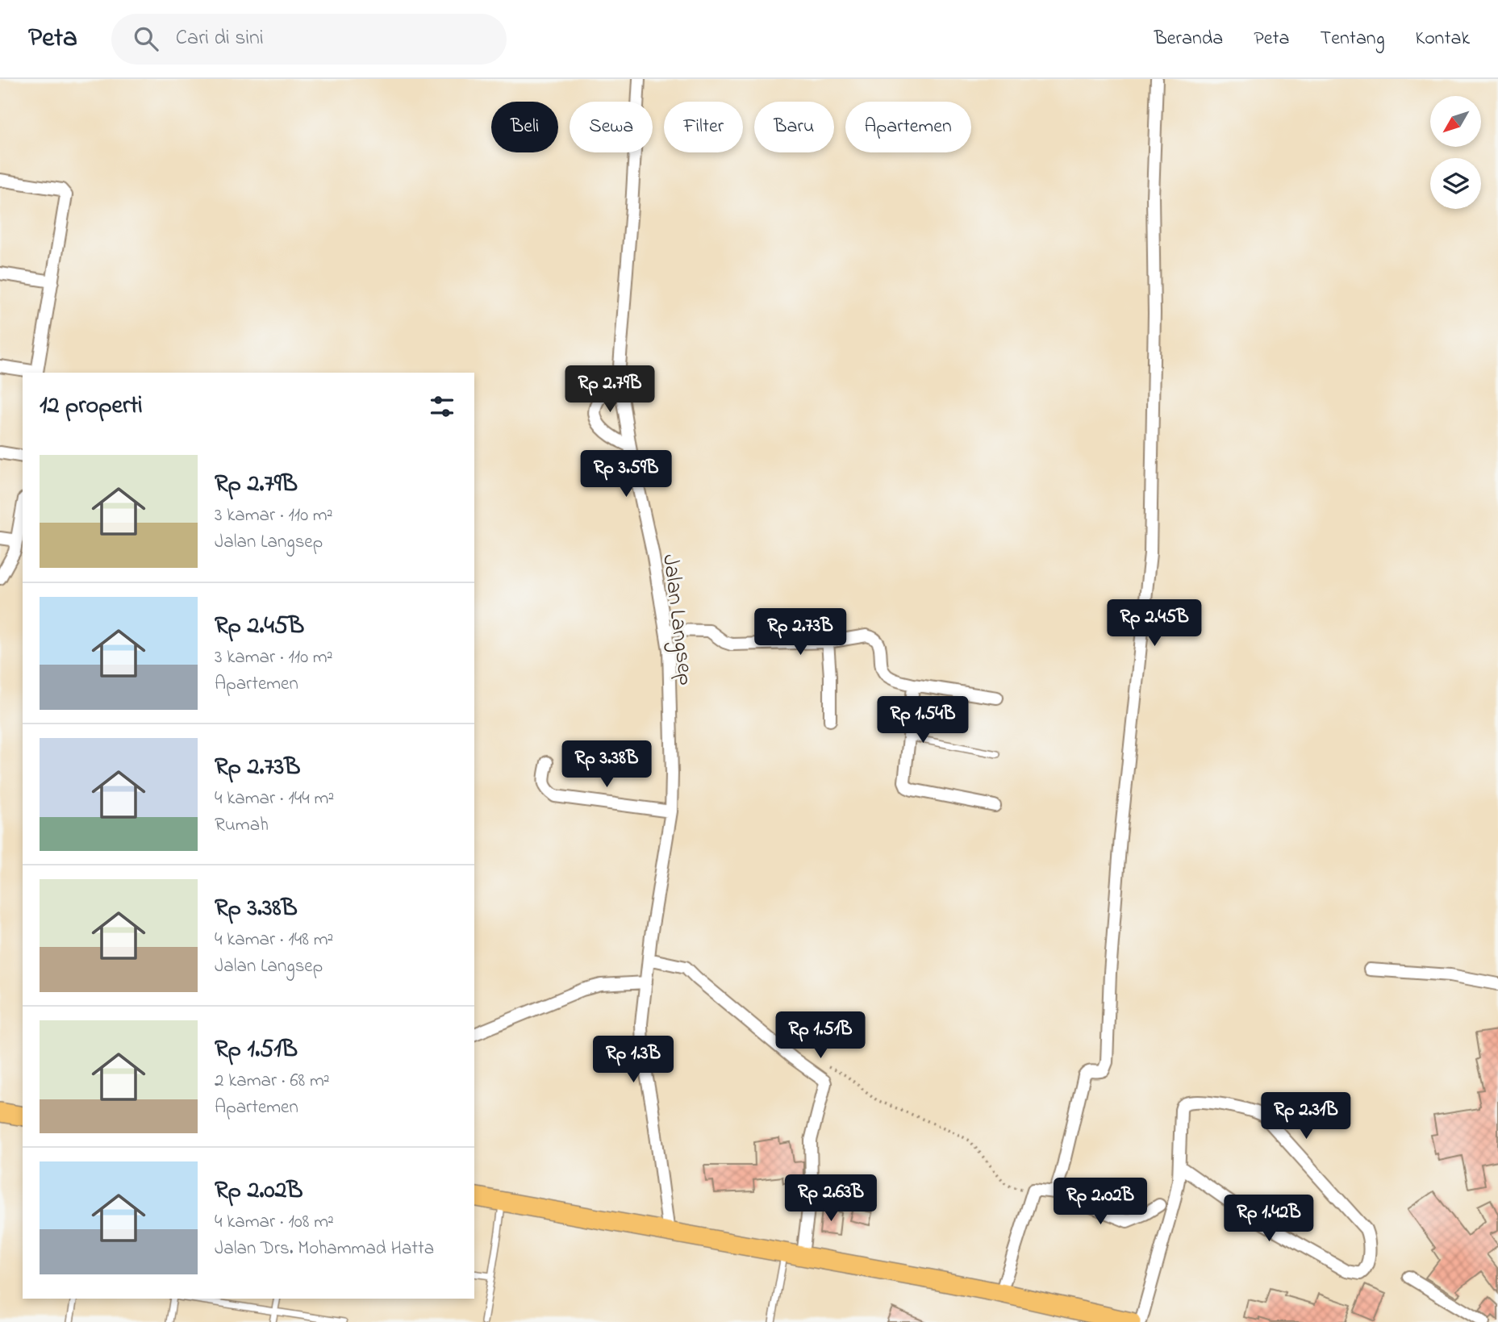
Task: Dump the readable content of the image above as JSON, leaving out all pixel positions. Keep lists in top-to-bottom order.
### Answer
{
  "streets": {
    "street": ["Jalan Langsep"]
  },
  "north": "bottom left",
  "page": {
    "header": "Peta",
    "search": "Cari di sini",
    "nav": [
      "Beranda",
      "Peta",
      "Tentang",
      "Kontak"
    ],
    "chip": [
      "Beli",
      "Sewa",
      "Filter",
      "Baru",
      "Apartemen"
    ],
    "price": [
      "Rp 2.79B",
      "Rp 3.59B",
      "Rp 2.45B",
      "Rp 2.73B",
      "Rp 1.54B",
      "Rp 3.38B",
      "Rp 1.51B",
      "Rp 1.3B",
      "Rp 2.31B",
      "Rp 2.63B",
      "Rp 2.02B",
      "Rp 1.42B"
    ],
    "heading": "12 properti",
    "list": [
      {
        "name": "Rp 2.79B",
        "note": "3 kamar · 110 m² · Jalan Langsep"
      },
      {
        "name": "Rp 2.45B",
        "note": "3 kamar · 110 m² · Apartemen"
      },
      {
        "name": "Rp 2.73B",
        "note": "4 kamar · 144 m² · Rumah"
      },
      {
        "name": "Rp 3.38B",
        "note": "4 kamar · 148 m² · Jalan Langsep"
      },
      {
        "name": "Rp 1.51B",
        "note": "2 kamar · 68 m² · Apartemen"
      },
      {
        "name": "Rp 2.02B",
        "note": "4 kamar · 108 m² · Jalan Drs. Mohammad Hatta"
      }
    ]
  }
}
